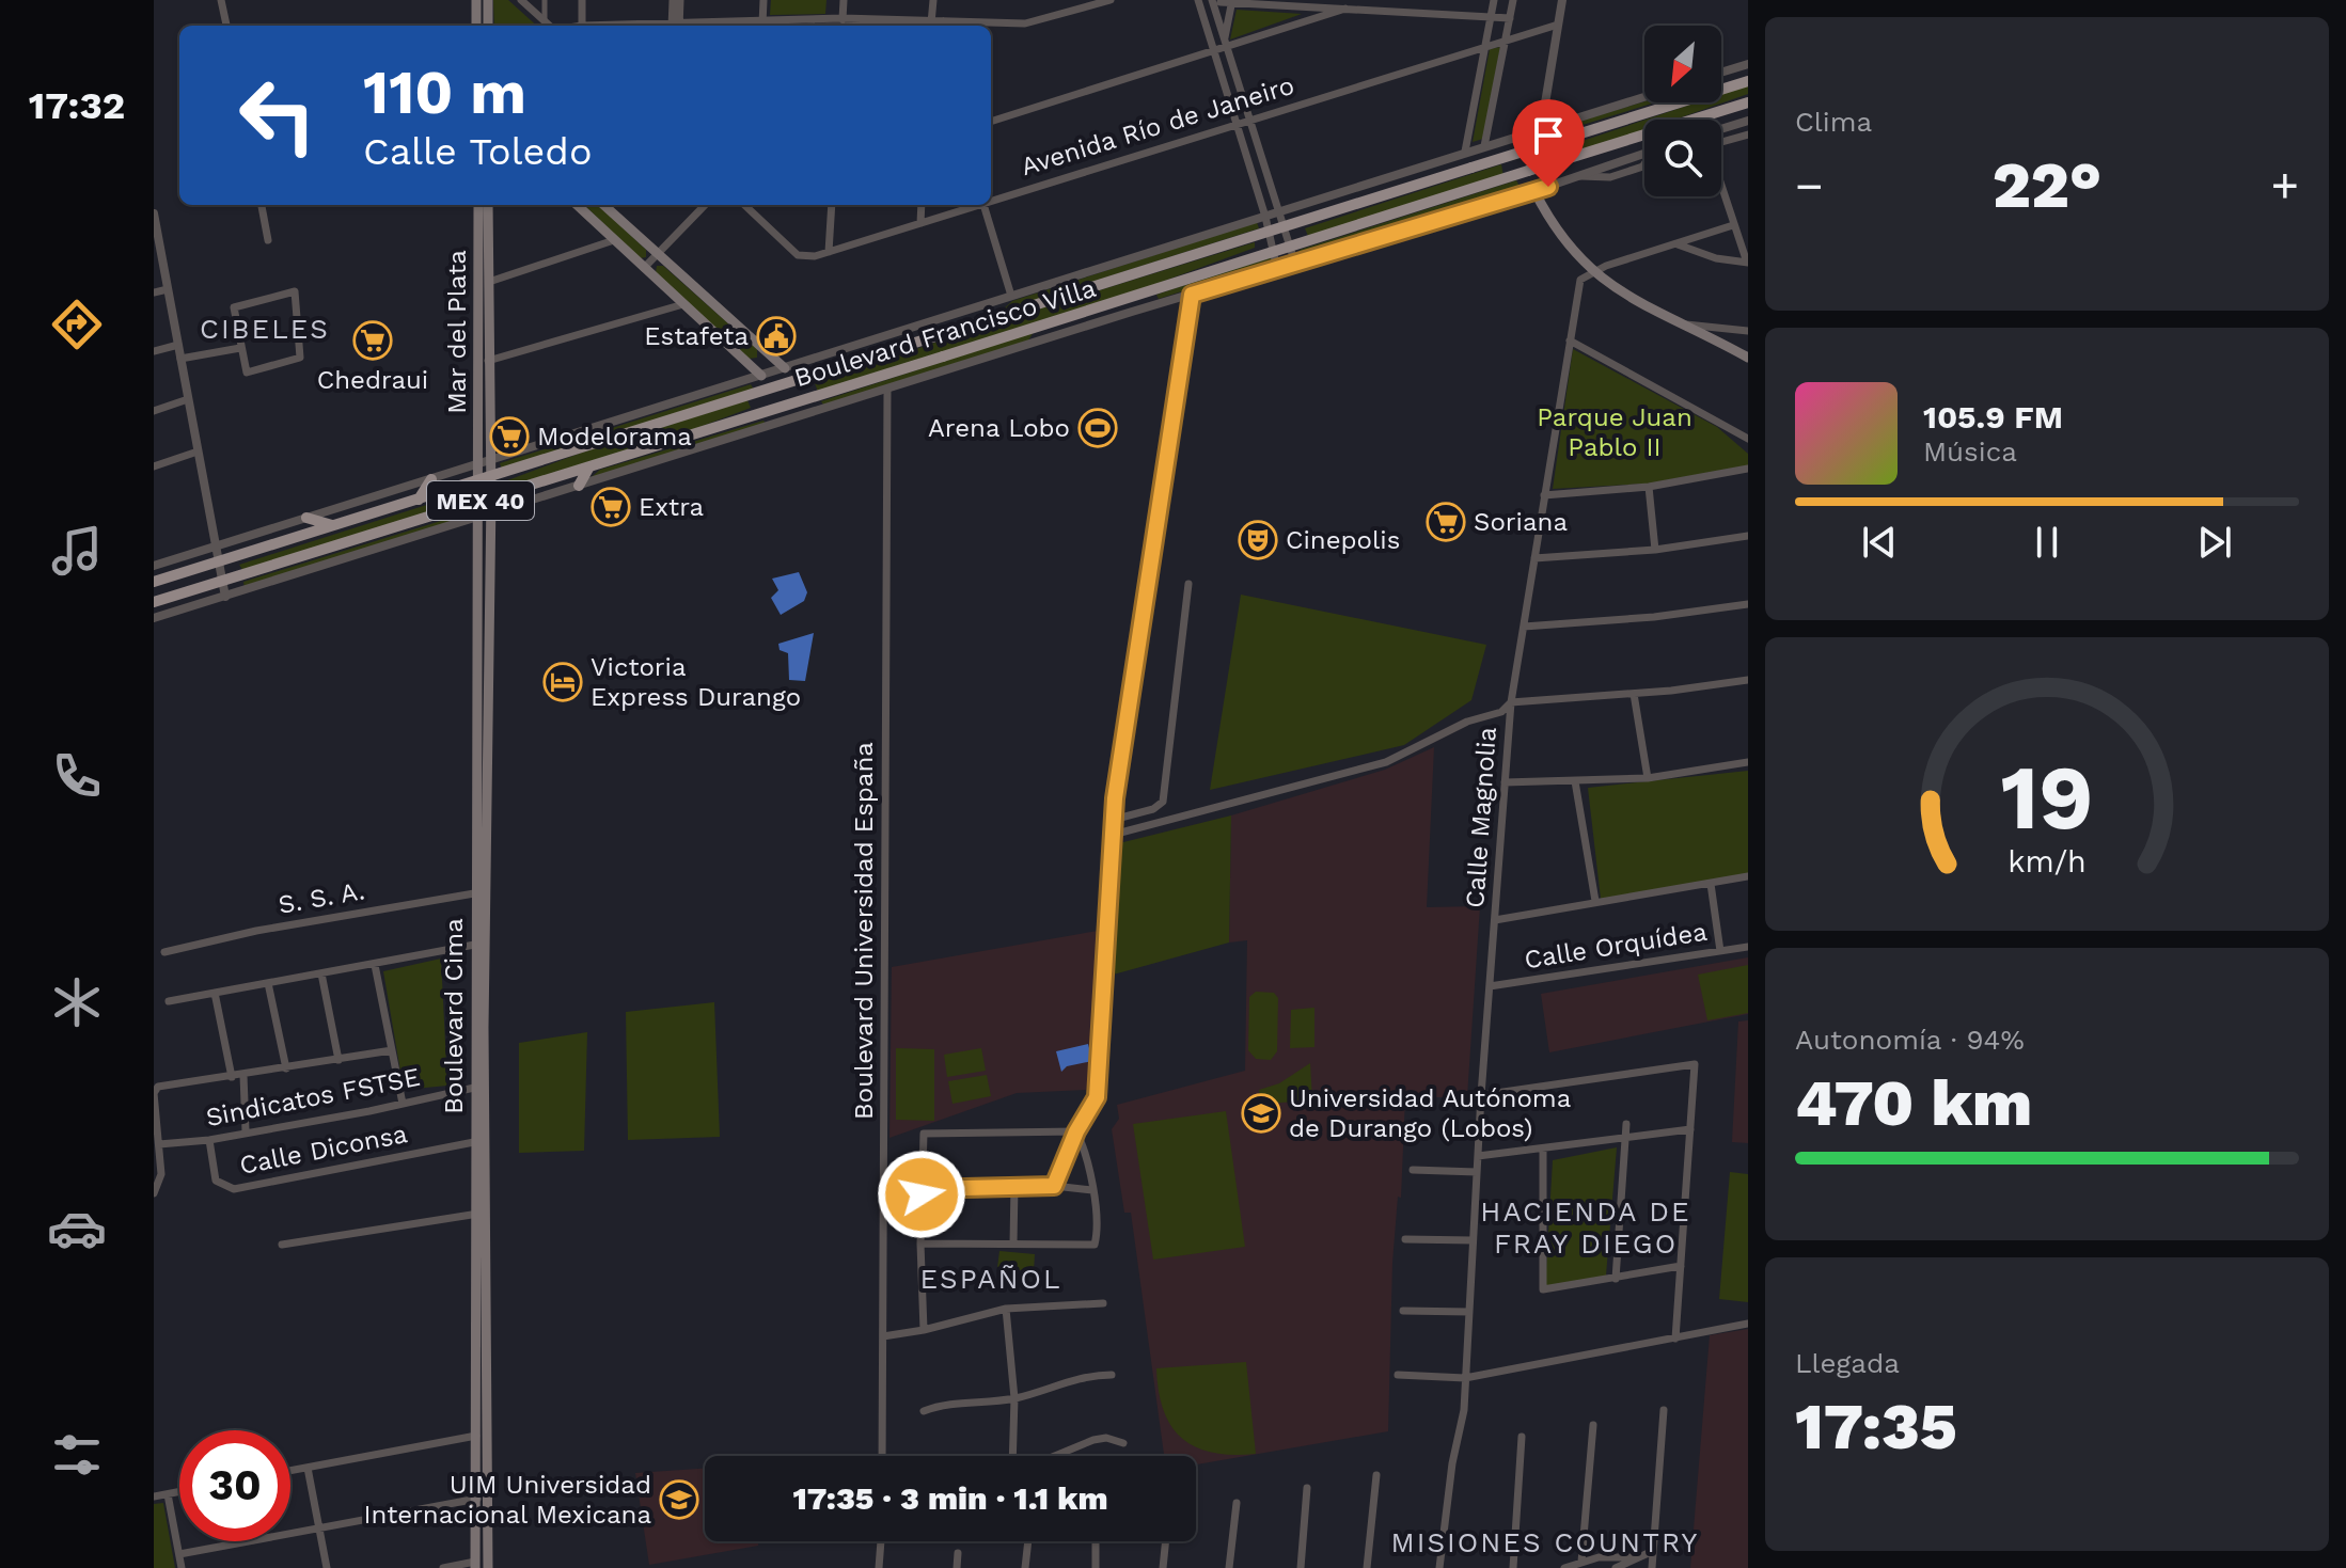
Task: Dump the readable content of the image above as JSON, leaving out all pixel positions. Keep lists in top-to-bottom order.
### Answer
{
  "streets": {
    "main road": [
      "Mar del Plata",
      "Boulevard Francisco Villa",
      "MEX 40",
      "Boulevard Cima"
    ],
    "street": [
      "Avenida Río de Janeiro",
      "Calle Magnolia",
      "S. S. A.",
      "Boulevard Universidad España",
      "Calle Orquídea",
      "Sindicatos FSTSE",
      "Calle Diconsa"
    ]
  },
  "crossings": [
    ["Mar del Plata", "Boulevard Francisco Villa"],
    ["Mar del Plata", "Boulevard Cima"],
    ["Boulevard Francisco Villa", "Boulevard Universidad España"],
    ["Boulevard Francisco Villa", "Boulevard Cima"],
    ["Calle Magnolia", "Calle Orquídea"],
    ["S. S. A.", "Boulevard Cima"],
    ["Boulevard Cima", "Sindicatos FSTSE"],
    ["Boulevard Cima", "Calle Diconsa"],
    ["Sindicatos FSTSE", "Calle Diconsa"]
  ],
  "districts": [
    "CIBELES",
    "HACIENDA DE FRAY DIEGO",
    "ESPAÑOL",
    "MISIONES COUNTRY"
  ],
  "parks": ["Parque Juan Pablo II"],
  "places": {
    "public building": ["Estafeta"],
    "supermarket": [
      "Chedraui",
      "Modelorama",
      "Extra",
      "Soriana"
    ],
    "sports": ["Arena Lobo"],
    "theatre": ["Cinepolis"],
    "hotel": ["Victoria Express Durango"],
    "school or university": ["Universidad Autónoma de Durango (Lobos)", "UIM Universidad Internacional Mexicana"]
  },
  "north": "bottom left",
  "page": {
    "tabs": "17:32",
    "tile": [
      "Clima",
      ["Autonomía · 94%", "470 km"],
      ["Llegada", "17:35"]
    ],
    "turn": ["110 m", "Calle Toledo"],
    "heat": ["−", "22°", "+"],
    "song": ["105.9 FM", "Música"],
    "limit": "30",
    "trip": "17:35 · 3 min · 1.1 km",
    "gauge": ["19", "km/h"]
  }
}
